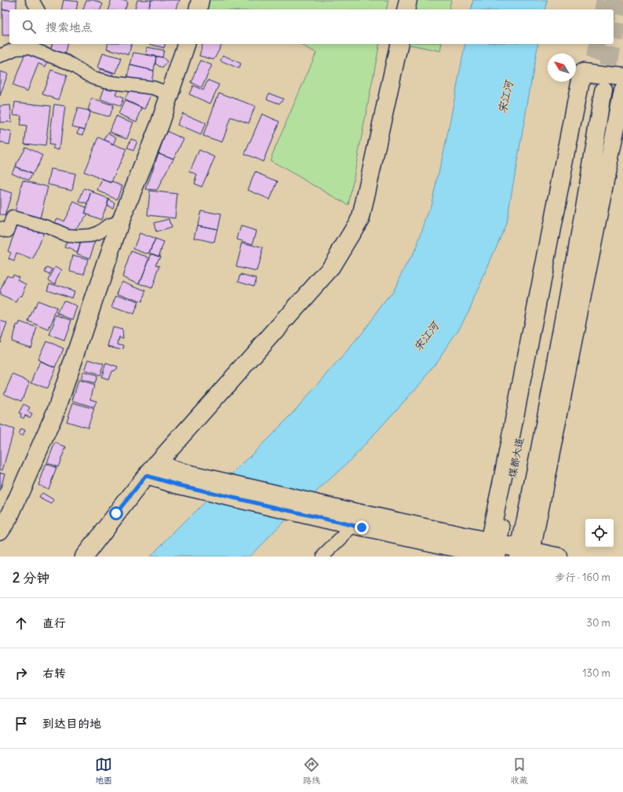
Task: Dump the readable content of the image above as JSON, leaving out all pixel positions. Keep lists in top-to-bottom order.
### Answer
{
  "streets": {
    "main road": ["煤都大道"]
  },
  "water": ["宋江河"],
  "north": "top left",
  "page": {
    "search": "搜索地点",
    "heading": ["2 分钟", "步行 · 160 m"],
    "list": [
      ["直行", "30 m"],
      ["右转", "130 m"],
      "到达目的地"
    ],
    "nav": ["地图", "路线", "收藏"]
  }
}
